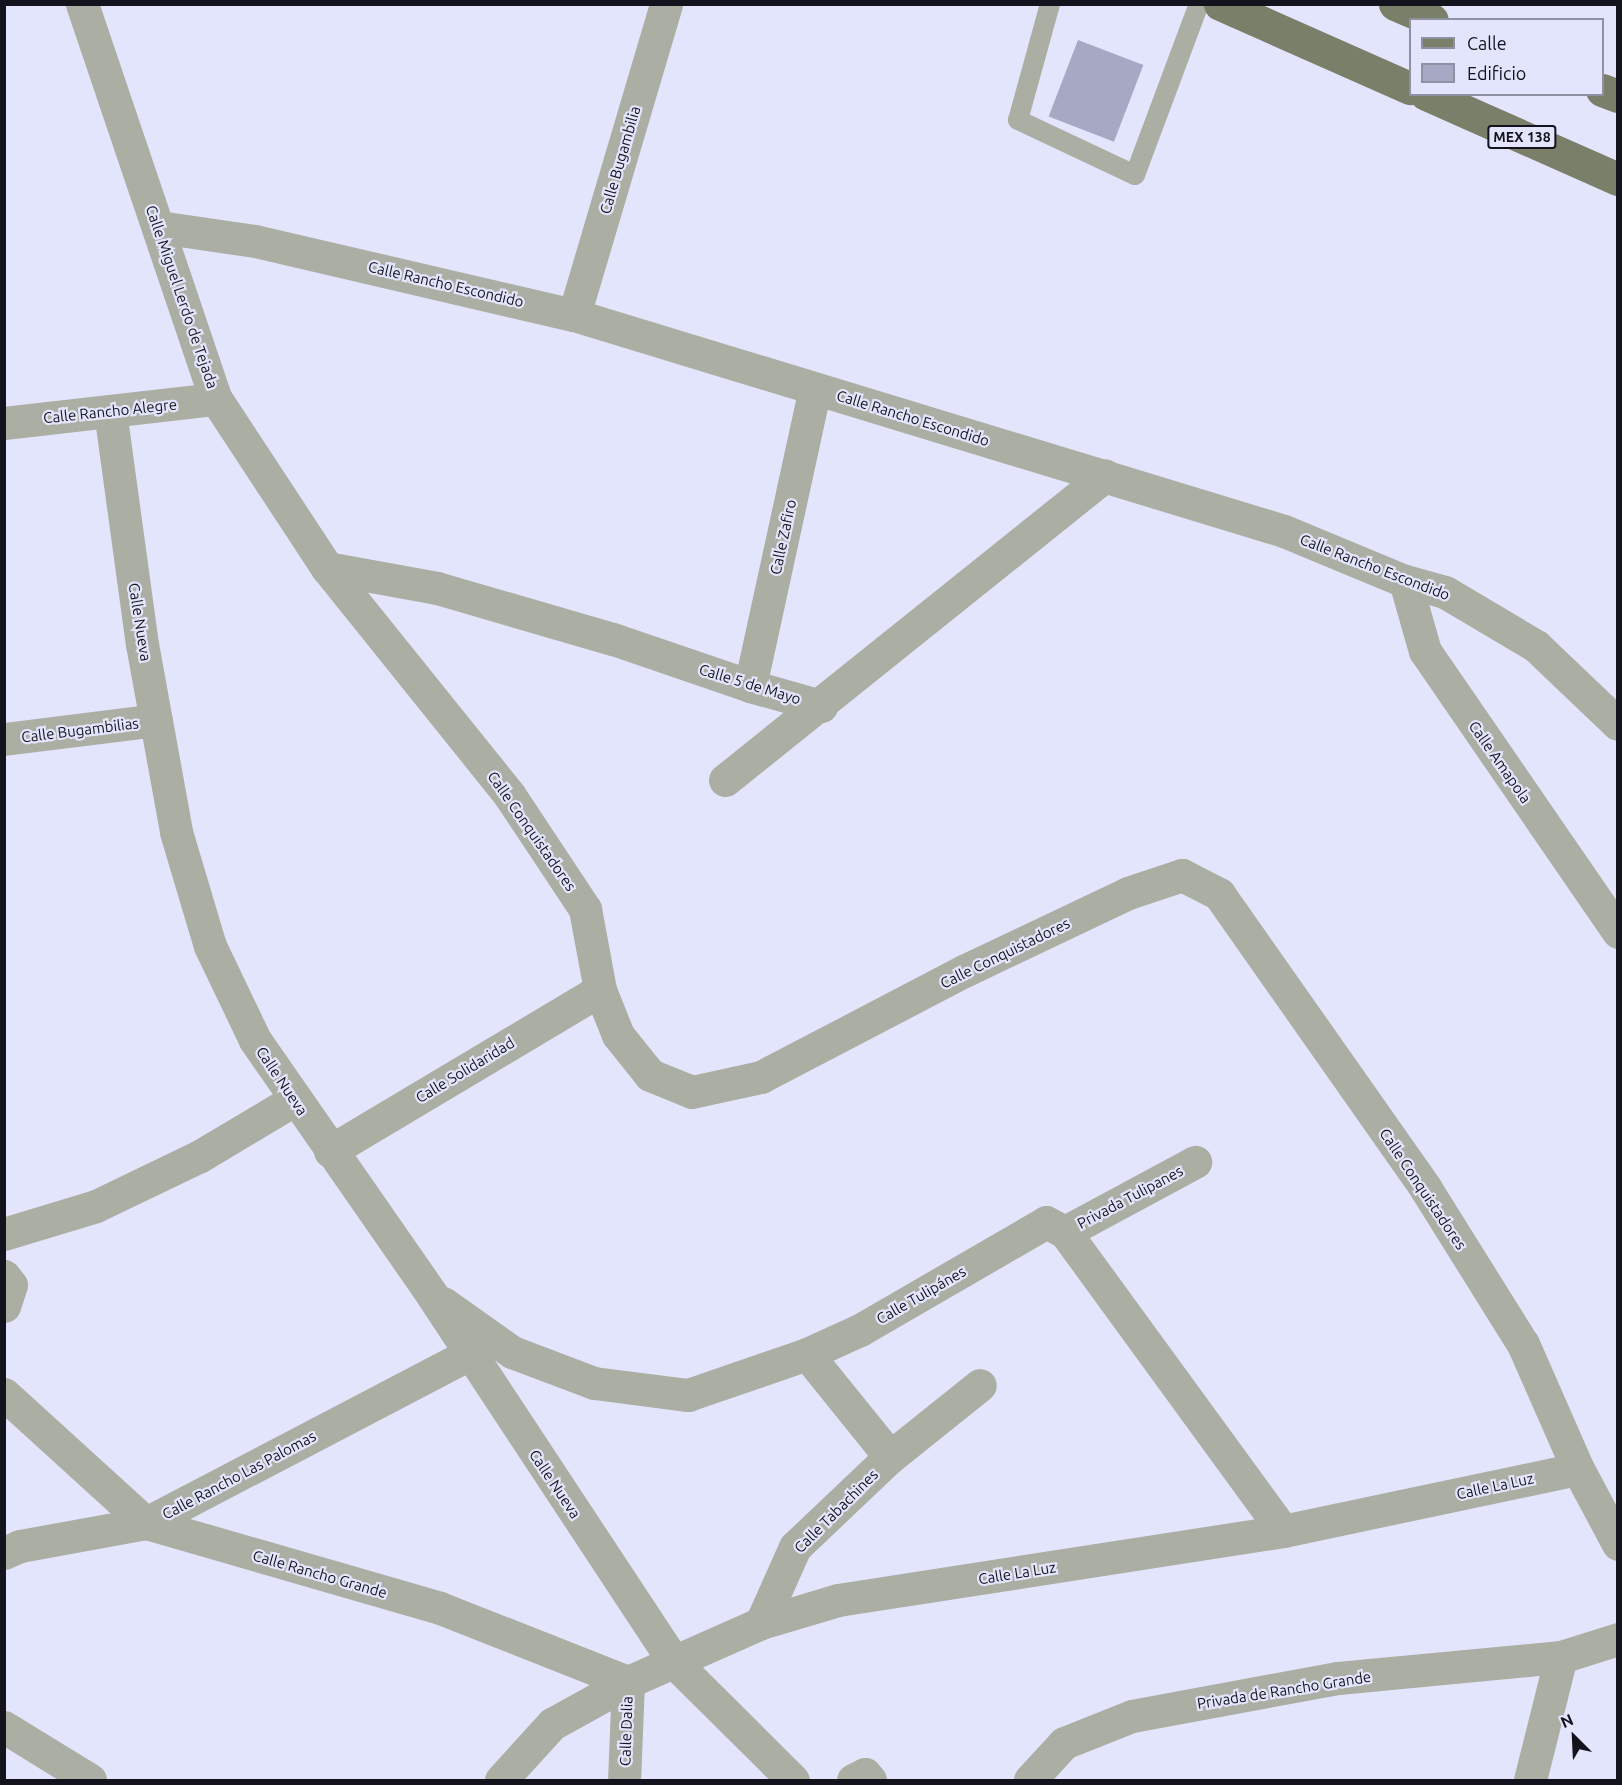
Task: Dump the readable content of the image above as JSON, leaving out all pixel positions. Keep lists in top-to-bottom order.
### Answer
{
  "streets": {
    "main road": ["MEX 138"],
    "street": [
      "Calle Bugambilia",
      "Calle Rancho Escondido",
      "Calle Miguel Lerdo de Tejada",
      "Calle Rancho Alegre",
      "Calle Zafiro",
      "Calle Nueva",
      "Calle 5 de Mayo",
      "Calle Bugambilias",
      "Calle Amapola",
      "Calle Conquistadores",
      "Calle Solidaridad",
      "Privada Tulipanes",
      "Calle Tulipánes",
      "Calle Rancho Las Palomas",
      "Calle La Luz",
      "Calle Tabachines",
      "Calle Rancho Grande",
      "Privada de Rancho Grande",
      "Calle Dalia"
    ]
  },
  "crossings": [
    ["Calle Bugambilia", "Calle Rancho Escondido"],
    ["Calle Rancho Escondido", "Calle Miguel Lerdo de Tejada"],
    ["Calle Rancho Escondido", "Calle Zafiro"],
    ["Calle Rancho Escondido", "Calle 5 de Mayo"],
    ["Calle Rancho Escondido", "Calle Amapola"],
    ["Calle Miguel Lerdo de Tejada", "Calle Rancho Alegre"],
    ["Calle Miguel Lerdo de Tejada", "Calle 5 de Mayo"],
    ["Calle Miguel Lerdo de Tejada", "Calle Conquistadores"],
    ["Calle Rancho Alegre", "Calle Nueva"],
    ["Calle Zafiro", "Calle 5 de Mayo"],
    ["Calle Nueva", "Calle Bugambilias"],
    ["Calle Nueva", "Calle Solidaridad"],
    ["Calle Nueva", "Calle Tulipánes"],
    ["Calle Nueva", "Calle Rancho Las Palomas"],
    ["Calle Nueva", "Calle La Luz"],
    ["Calle 5 de Mayo", "Calle Conquistadores"],
    ["Calle Conquistadores", "Calle Solidaridad"],
    ["Calle Conquistadores", "Calle La Luz"],
    ["Privada Tulipanes", "Calle Tulipánes"],
    ["Calle Tulipánes", "Calle Tabachines"],
    ["Calle Rancho Las Palomas", "Calle Rancho Grande"],
    ["Calle La Luz", "Calle Tabachines"],
    ["Calle La Luz", "Calle Rancho Grande"],
    ["Calle La Luz", "Calle Dalia"],
    ["Calle Rancho Grande", "Calle Dalia"]
  ],
  "legend": ["Calle", "Edificio"],
  "north": "top left"
}
